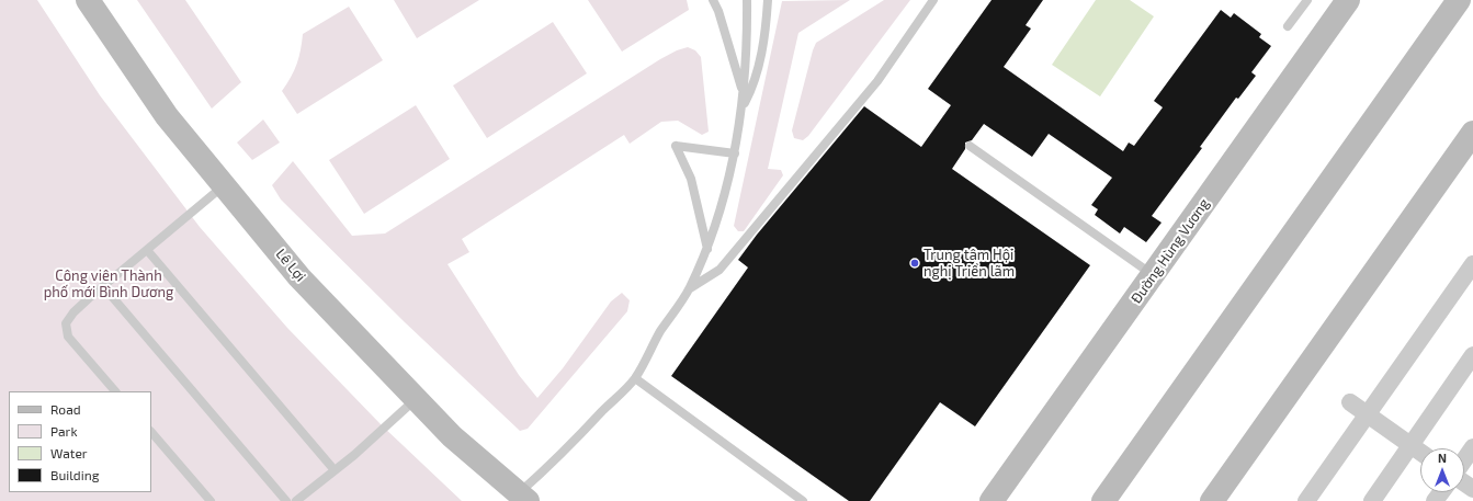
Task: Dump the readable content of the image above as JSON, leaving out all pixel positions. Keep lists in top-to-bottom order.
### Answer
{
  "streets": {
    "main road": ["Đường Hùng Vương", "Lê Lợi"]
  },
  "parks": ["Công viên Thành phố mới Bình Dương"],
  "places": ["Trung tâm Hội nghị Triển lãm"],
  "legend": [
    "Road",
    "Park",
    "Water",
    "Building"
  ],
  "north": "top"
}
